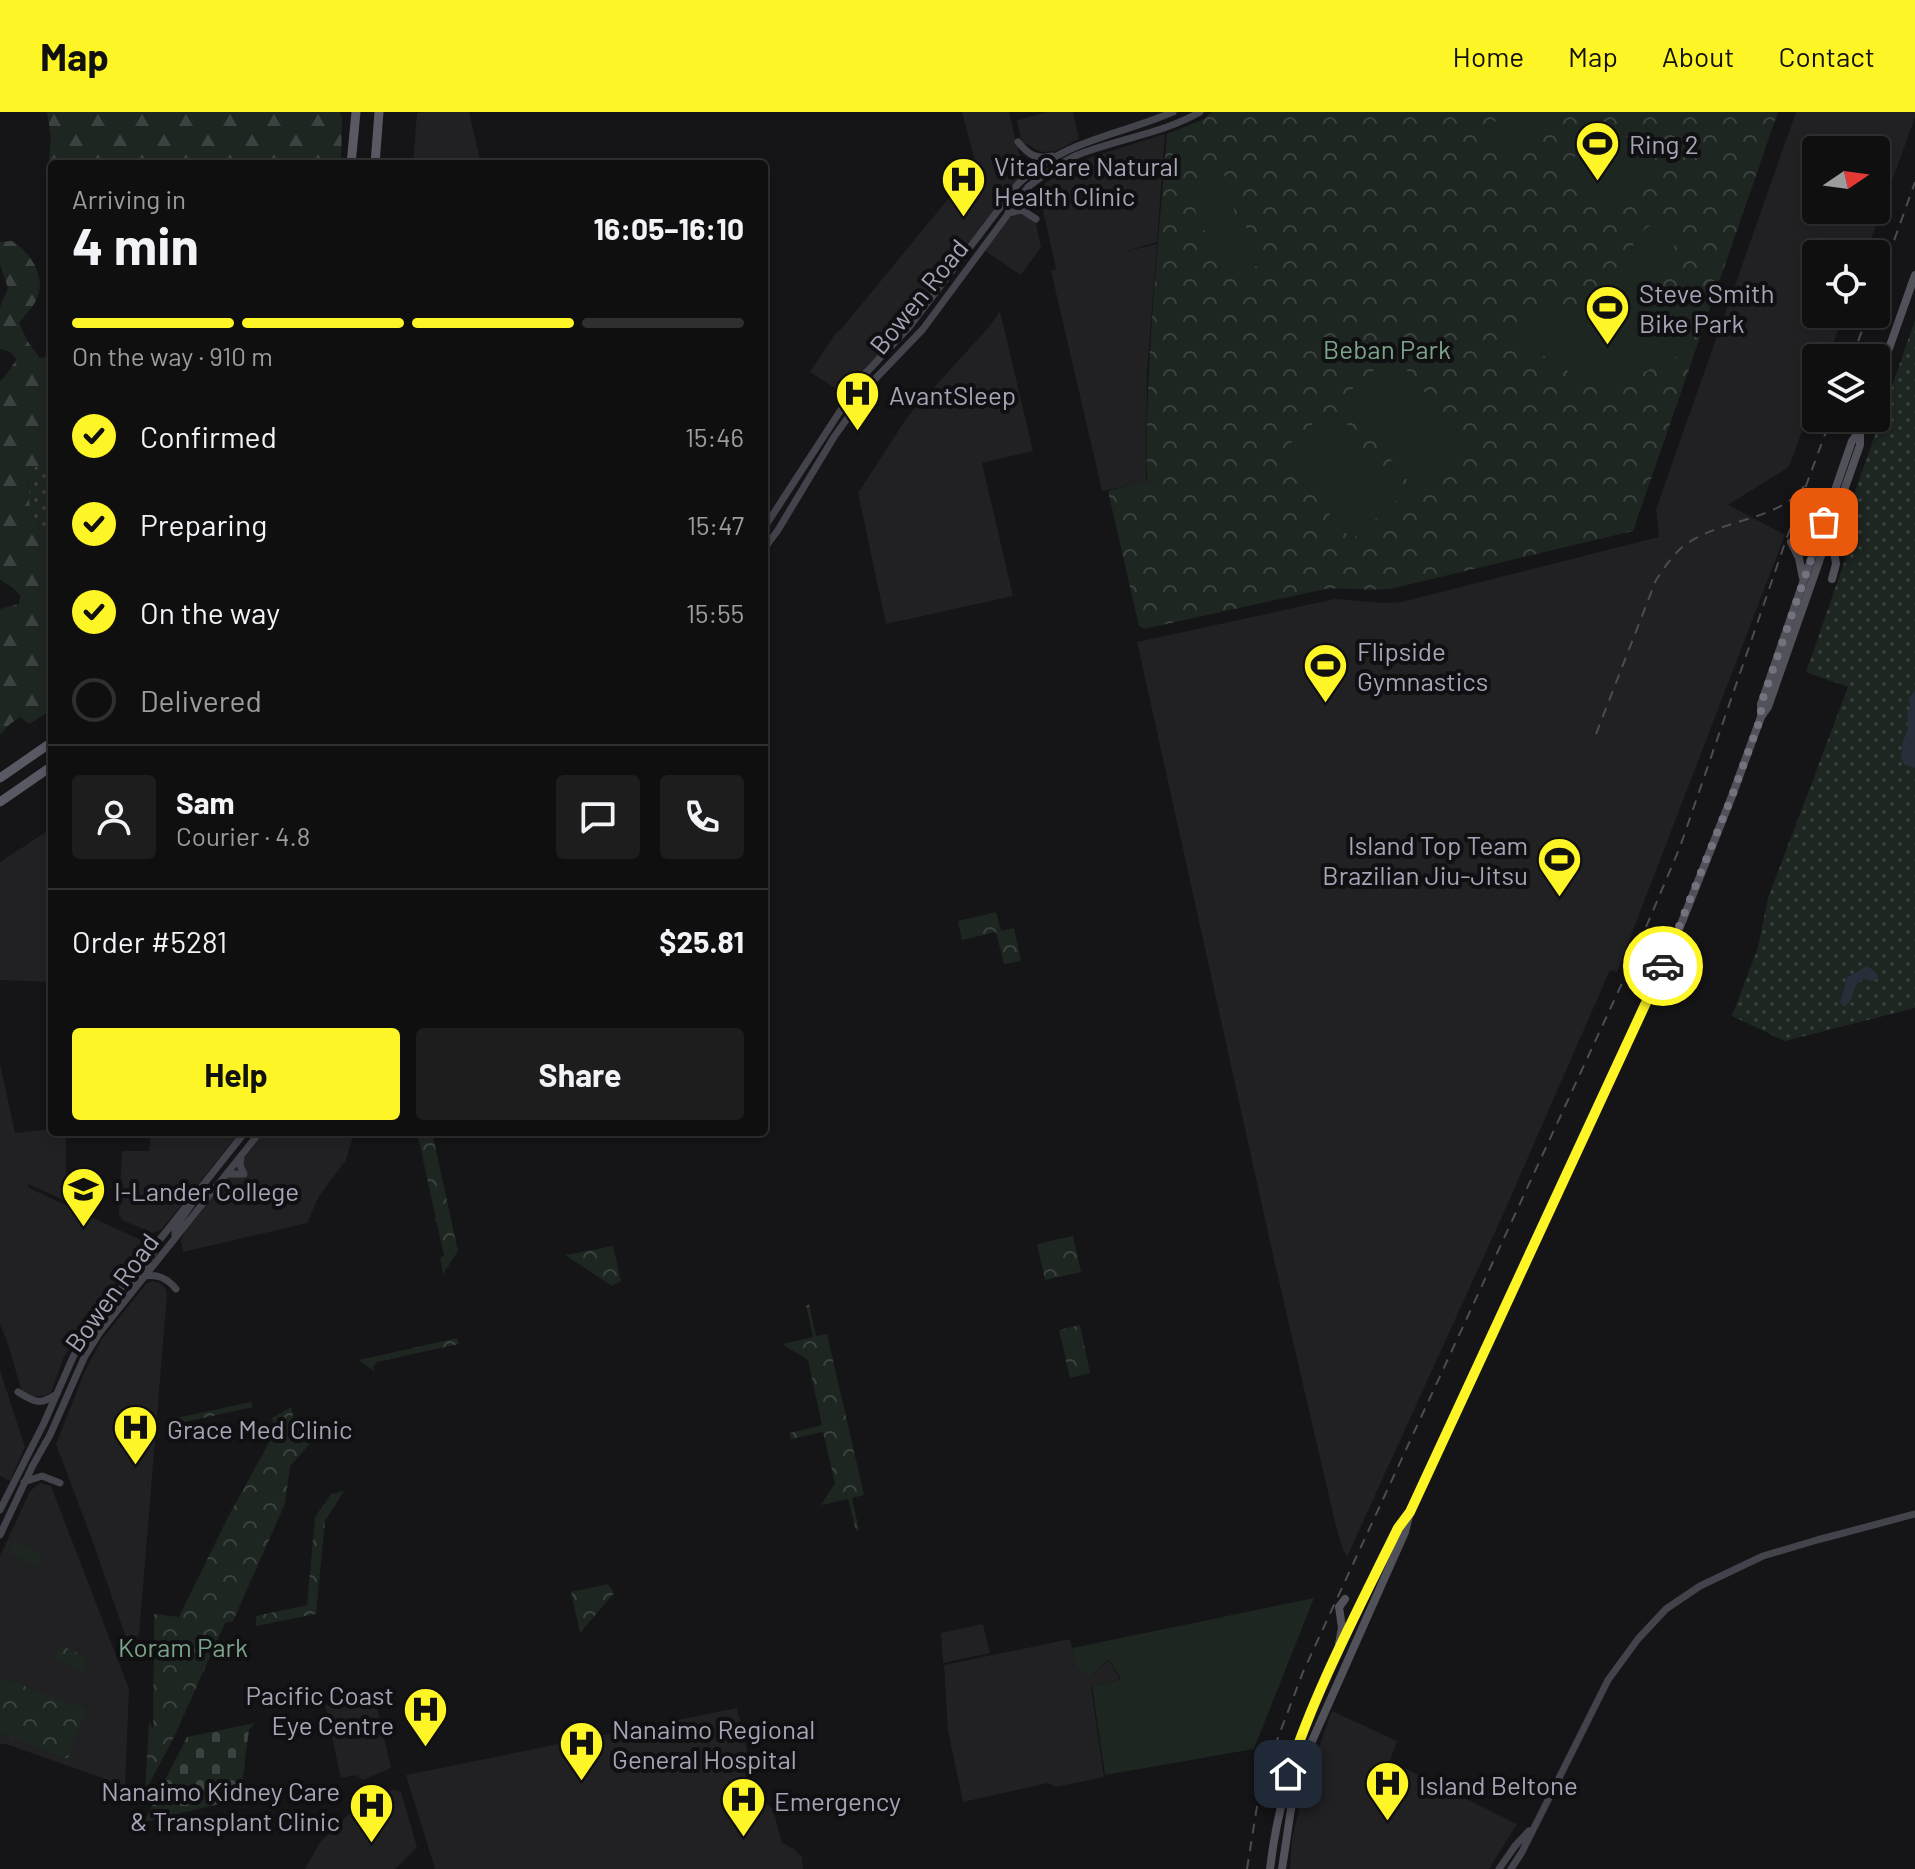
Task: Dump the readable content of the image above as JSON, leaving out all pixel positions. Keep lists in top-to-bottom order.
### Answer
{
  "streets": {
    "main road": ["Bowen Road"]
  },
  "parks": ["Beban Park", "Koram Park"],
  "places": {
    "sports": [
      "Ring 2",
      "Steve Smith Bike Park",
      "Flipside Gymnastics",
      "Island Top Team Brazilian Jiu-Jitsu"
    ],
    "hospital": [
      "VitaCare Natural Health Clinic",
      "AvantSleep",
      "Grace Med Clinic",
      "Pacific Coast Eye Centre",
      "Nanaimo Regional General Hospital",
      "Island Beltone",
      "Emergency",
      "Nanaimo Kidney Care & Transplant Clinic"
    ],
    "school or university": ["I-Lander College"]
  },
  "north": "right",
  "page": {
    "header": "Map",
    "nav": [
      "Home",
      "Map",
      "About",
      "Contact"
    ],
    "heading": ["4 min", "Arriving in", "16:05–16:10"],
    "panel": [
      "Sam",
      "Courier · 4.8",
      "Order #5281",
      "$25.81"
    ],
    "bar": "On the way · 910 m",
    "list": [
      ["Confirmed", "15:46"],
      ["Preparing", "15:47"],
      ["On the way", "15:55"],
      "Delivered"
    ],
    "buttons": ["Help", "Share"]
  }
}
